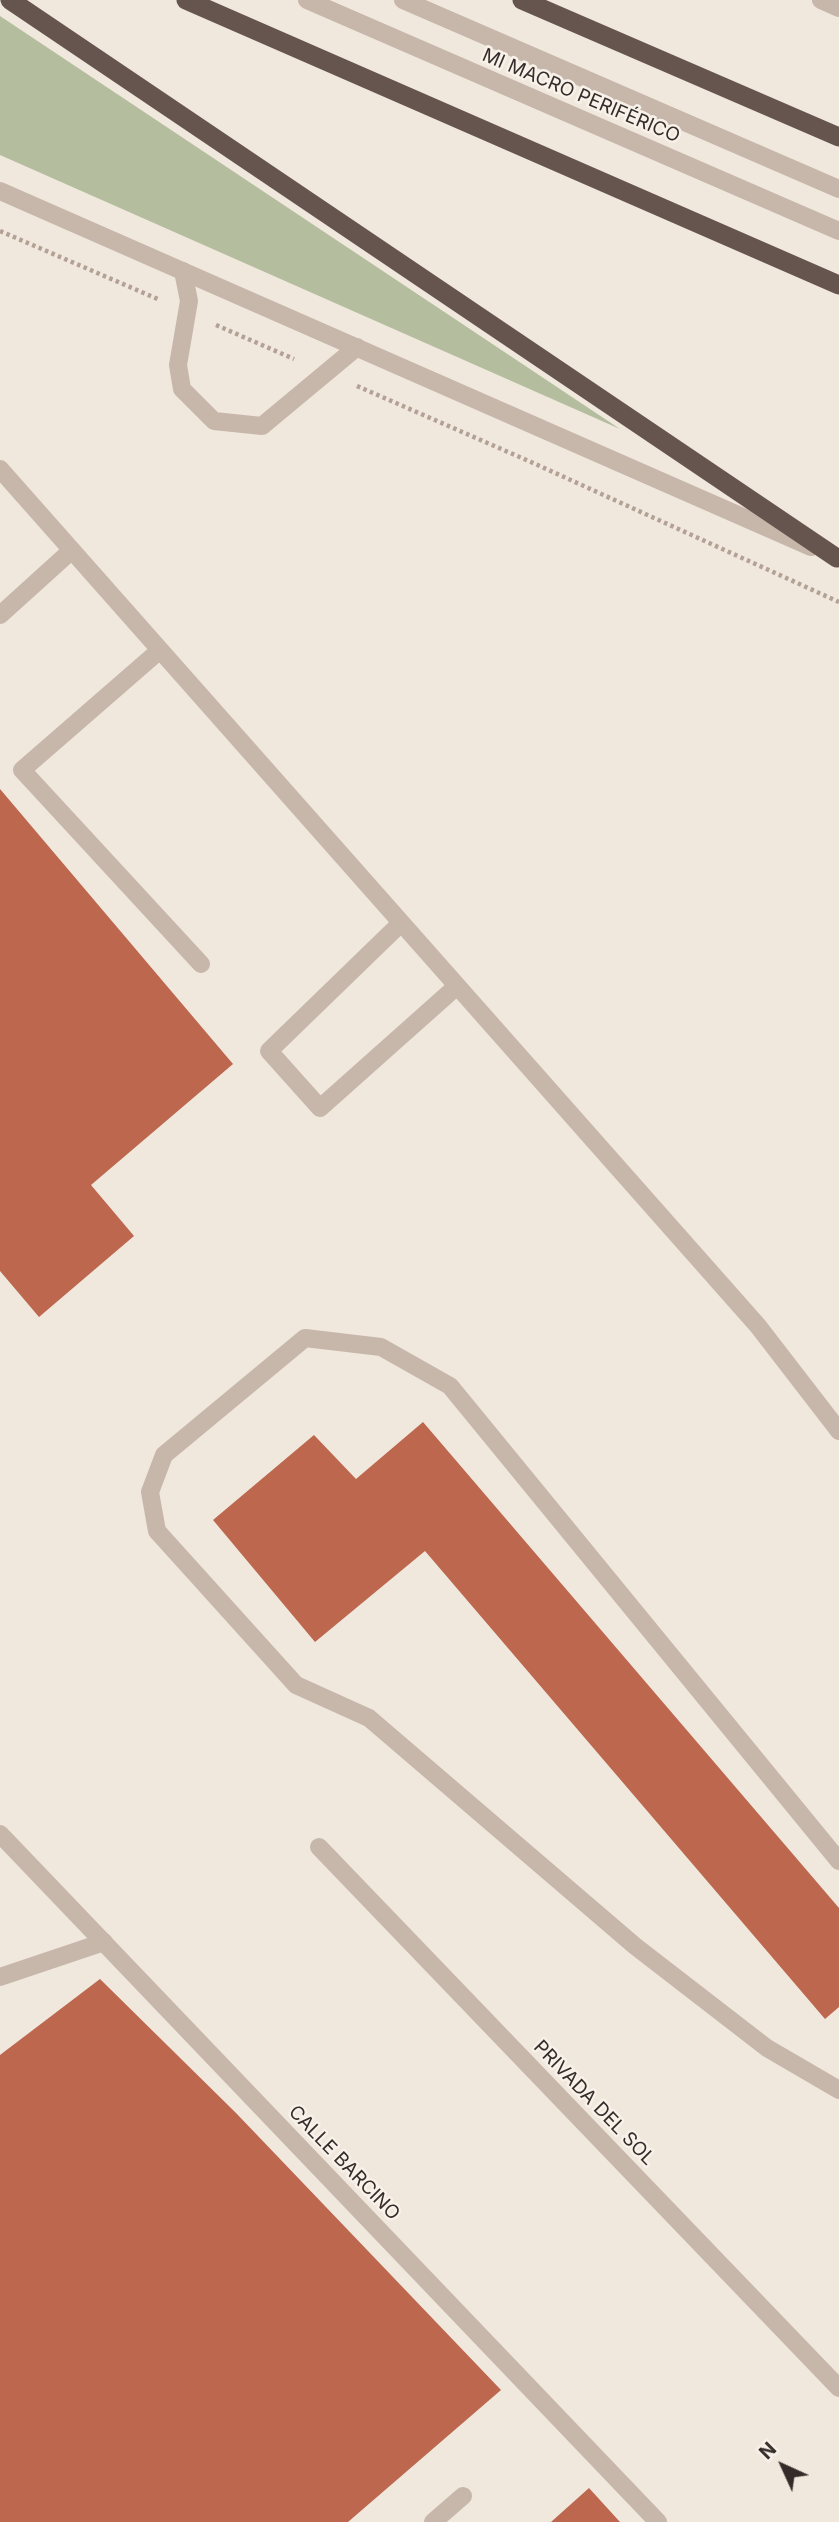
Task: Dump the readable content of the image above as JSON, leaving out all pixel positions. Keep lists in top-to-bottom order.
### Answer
{
  "streets": {
    "street": ["MI MACRO PERIFÉRICO", "PRIVADA DEL SOL", "CALLE BARCINO"]
  },
  "north": "top left"
}
